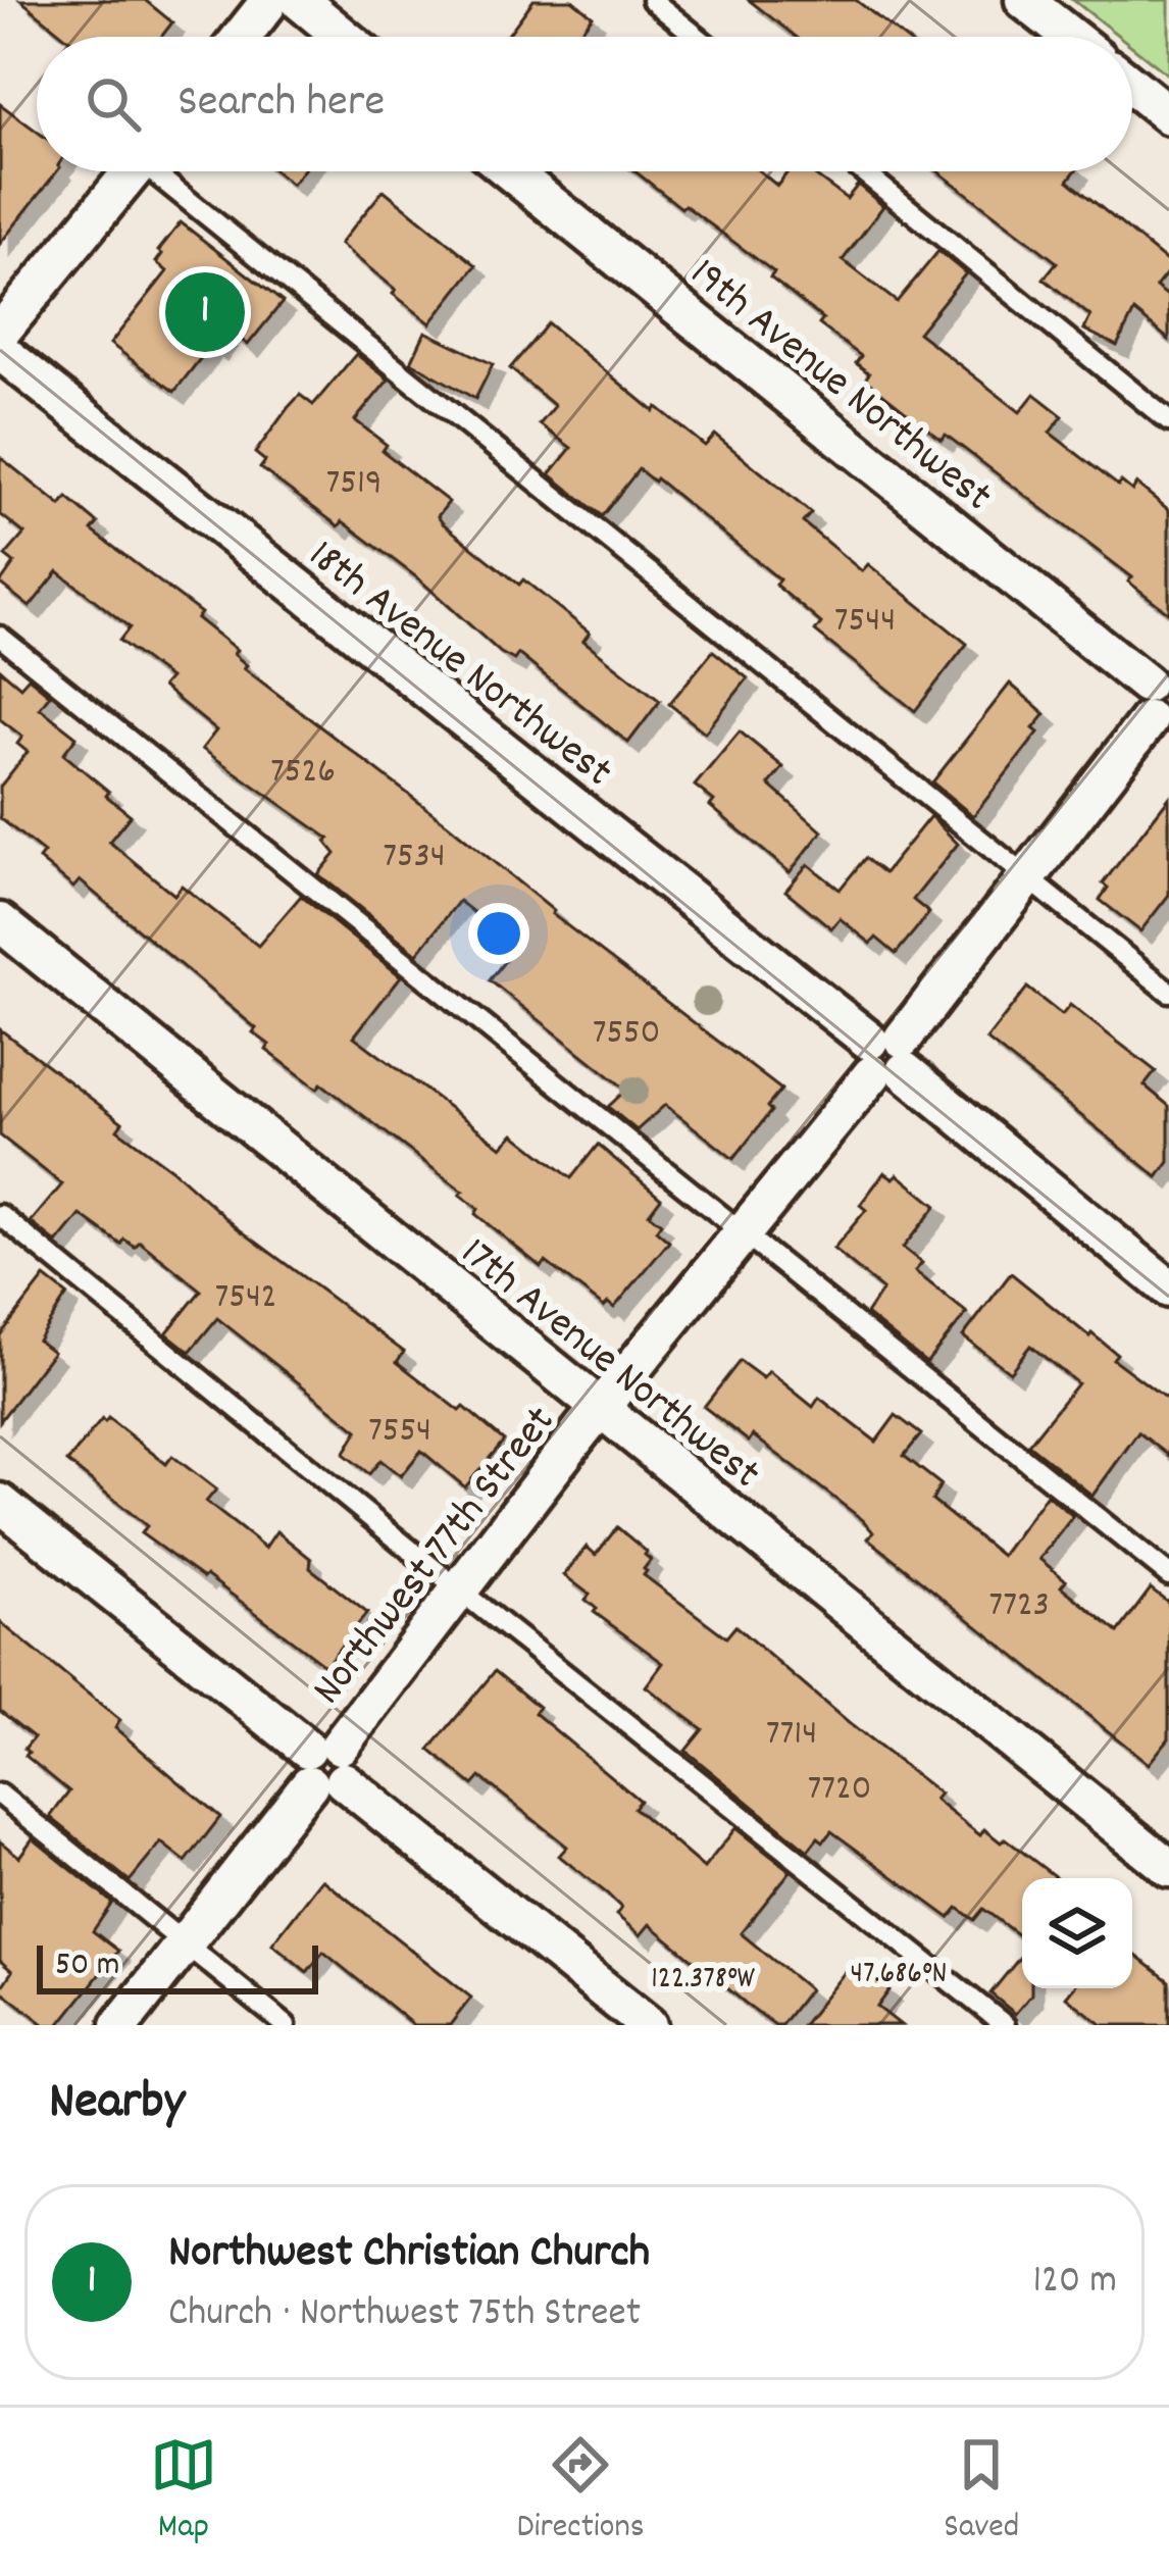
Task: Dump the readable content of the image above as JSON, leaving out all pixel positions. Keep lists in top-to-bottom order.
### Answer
{
  "streets": {
    "street": [
      "19th Avenue Northwest",
      "18th Avenue Northwest",
      "17th Avenue Northwest",
      "Northwest 77th Street"
    ]
  },
  "crossings": [
    ["19th Avenue Northwest", "Northwest 77th Street"],
    ["18th Avenue Northwest", "Northwest 77th Street"],
    ["17th Avenue Northwest", "Northwest 77th Street"]
  ],
  "house_numbers": [
    "7519",
    "7544",
    "7526",
    "7534",
    "7550",
    "7542",
    "7554",
    "7723",
    "7714",
    "7720"
  ],
  "scale_bar": "50 m",
  "page": {
    "search": "Search here",
    "pins": "1",
    "scale": "50 m",
    "heading": "Nearby",
    "list": [
      {
        "mark": "1",
        "name": "Northwest Christian Church",
        "note": "Church · Northwest 75th Street",
        "value": "120 m"
      }
    ],
    "nav": ["Map", "Directions", "Saved"]
  },
  "coordinates": ["47.686°N", "122.378°W"]
}
